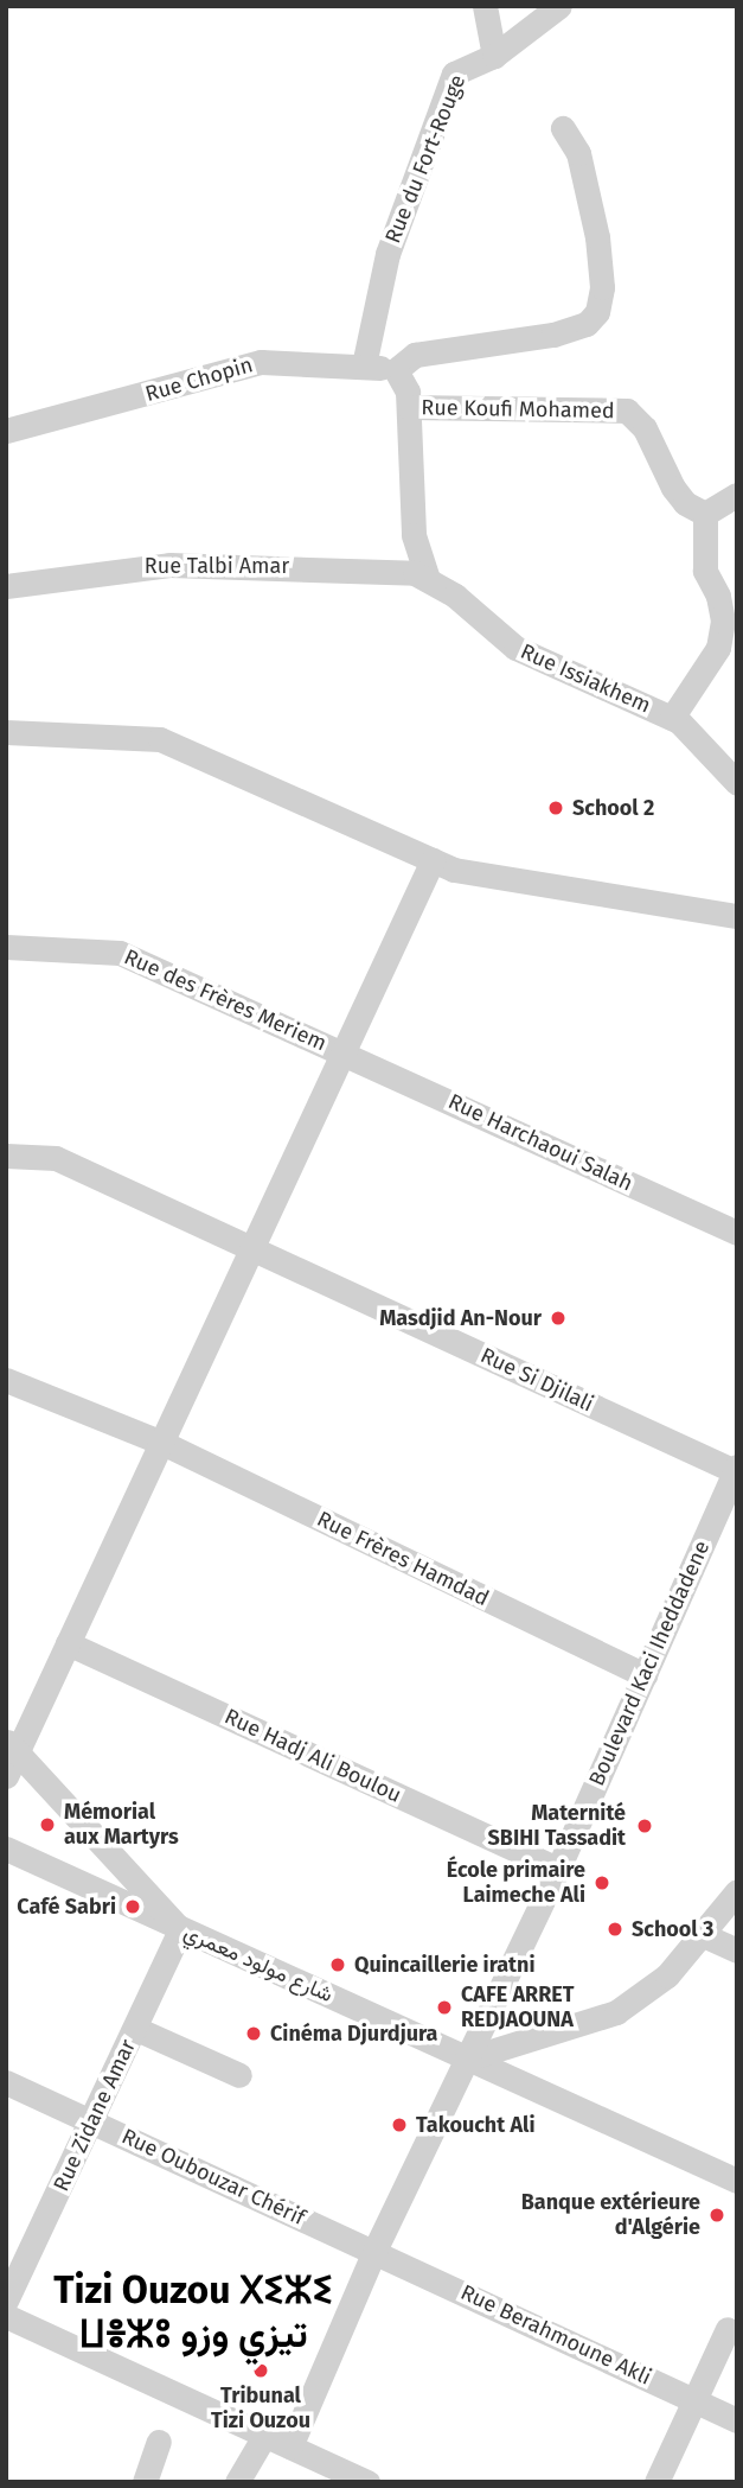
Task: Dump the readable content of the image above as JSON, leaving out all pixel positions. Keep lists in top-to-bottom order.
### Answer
{
  "streets": {
    "street": [
      "Rue du Fort-Rouge",
      "Rue Chopin",
      "Rue Koufi Mohamed",
      "Rue Talbi Amar",
      "Rue Issiakhem",
      "Rue des Frères Meriem",
      "Rue Harchaoui Salah",
      "Rue Si Djilali",
      "Rue Frères Hamdad",
      "Boulevard Kaci Iheddadene",
      "Rue Hadj Ali Boulou",
      "شارع مولود معمري",
      "Rue Zidane Amar",
      "Rue Oubouzar Chérif",
      "Rue Berahmoune Akli"
    ]
  },
  "crossings": [
    ["Rue du Fort-Rouge", "Rue Chopin"],
    ["Rue Talbi Amar", "Rue Issiakhem"],
    ["Rue des Frères Meriem", "Rue Harchaoui Salah"],
    ["Rue Si Djilali", "Boulevard Kaci Iheddadene"],
    ["Rue Frères Hamdad", "Boulevard Kaci Iheddadene"],
    ["Boulevard Kaci Iheddadene", "Rue Hadj Ali Boulou"],
    ["Boulevard Kaci Iheddadene", "شارع مولود معمري"],
    ["Boulevard Kaci Iheddadene", "Rue Oubouzar Chérif"],
    ["Boulevard Kaci Iheddadene", "Rue Berahmoune Akli"],
    ["شارع مولود معمري", "Rue Zidane Amar"],
    ["Rue Zidane Amar", "Rue Oubouzar Chérif"],
    ["Rue Oubouzar Chérif", "Rue Berahmoune Akli"]
  ],
  "districts": ["Tizi Ouzou ⵝⵉⵣⵉ ⵡⴻⵣⵓ تيزي وزو"],
  "places": [
    "School 2",
    "Masdjid An-Nour",
    "Mémorial aux Martyrs",
    "Maternité SBIHI Tassadit",
    "École primaire Laimeche Ali",
    "Café Sabri",
    "School 3",
    "Quincaillerie iratni",
    "CAFE ARRET REDJAOUNA",
    "Cinéma Djurdjura",
    "Takoucht Ali",
    "Banque extérieure d'Algérie",
    "Tribunal Tizi Ouzou"
  ]
}
